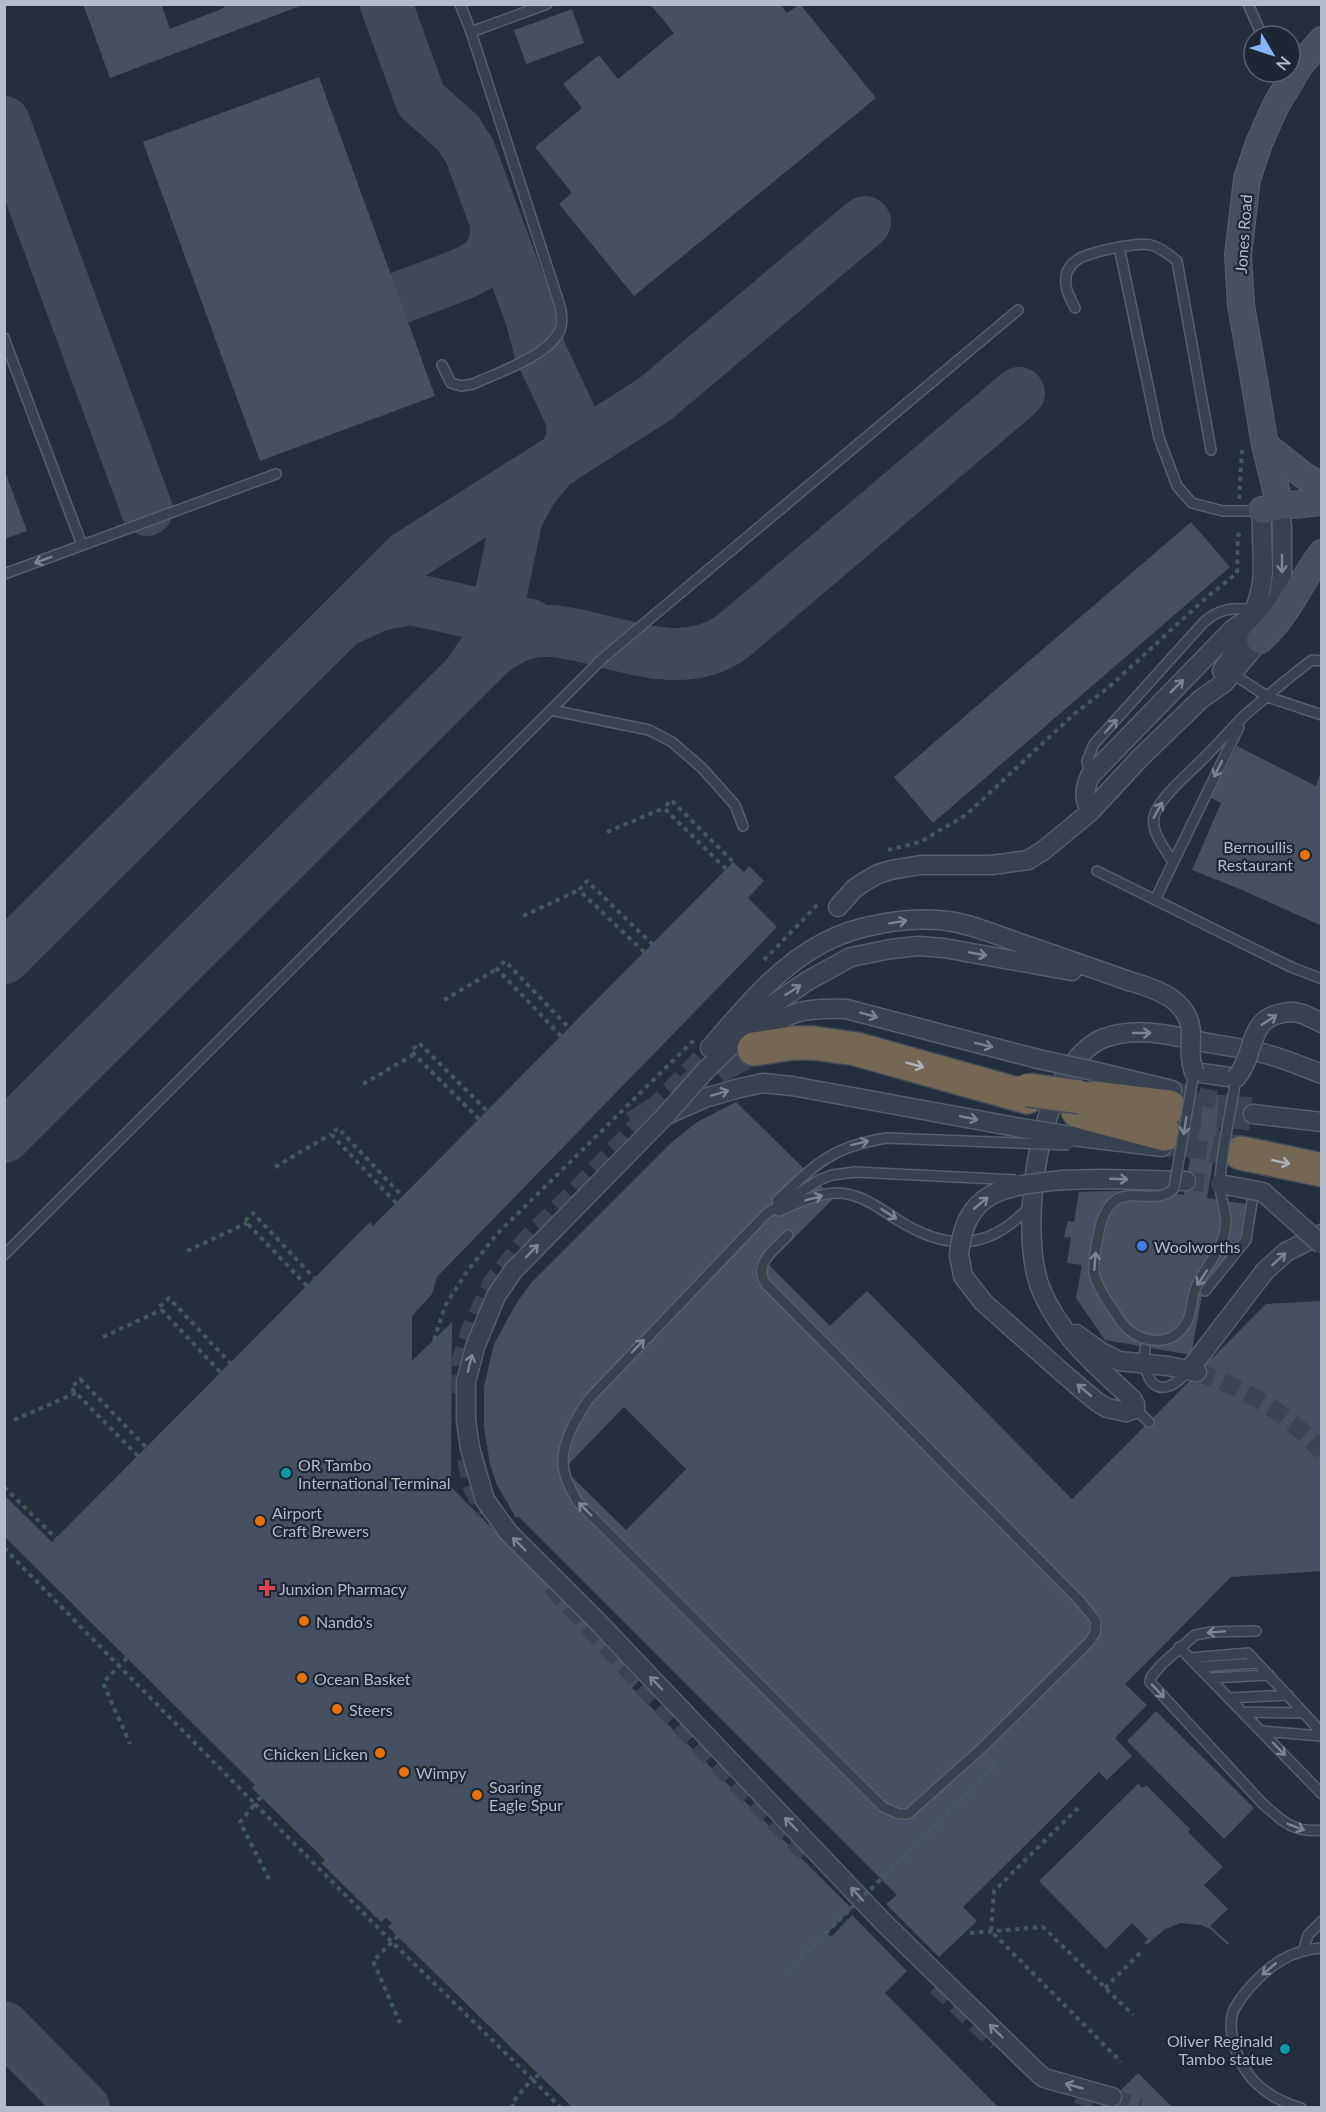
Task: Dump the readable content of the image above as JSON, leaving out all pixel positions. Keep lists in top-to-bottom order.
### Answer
{
  "streets": {
    "street": ["Jones Road"]
  },
  "places": {
    "other": [
      "Bernoullis Restaurant",
      "Woolworths",
      "OR Tambo International Terminal",
      "Airport Craft Brewers",
      "Nando's",
      "Ocean Basket",
      "Steers",
      "Chicken Licken",
      "Wimpy",
      "Soaring Eagle Spur",
      "Oliver Reginald Tambo statue"
    ],
    "health": ["Junxion Pharmacy"]
  },
  "north": "bottom right"
}
